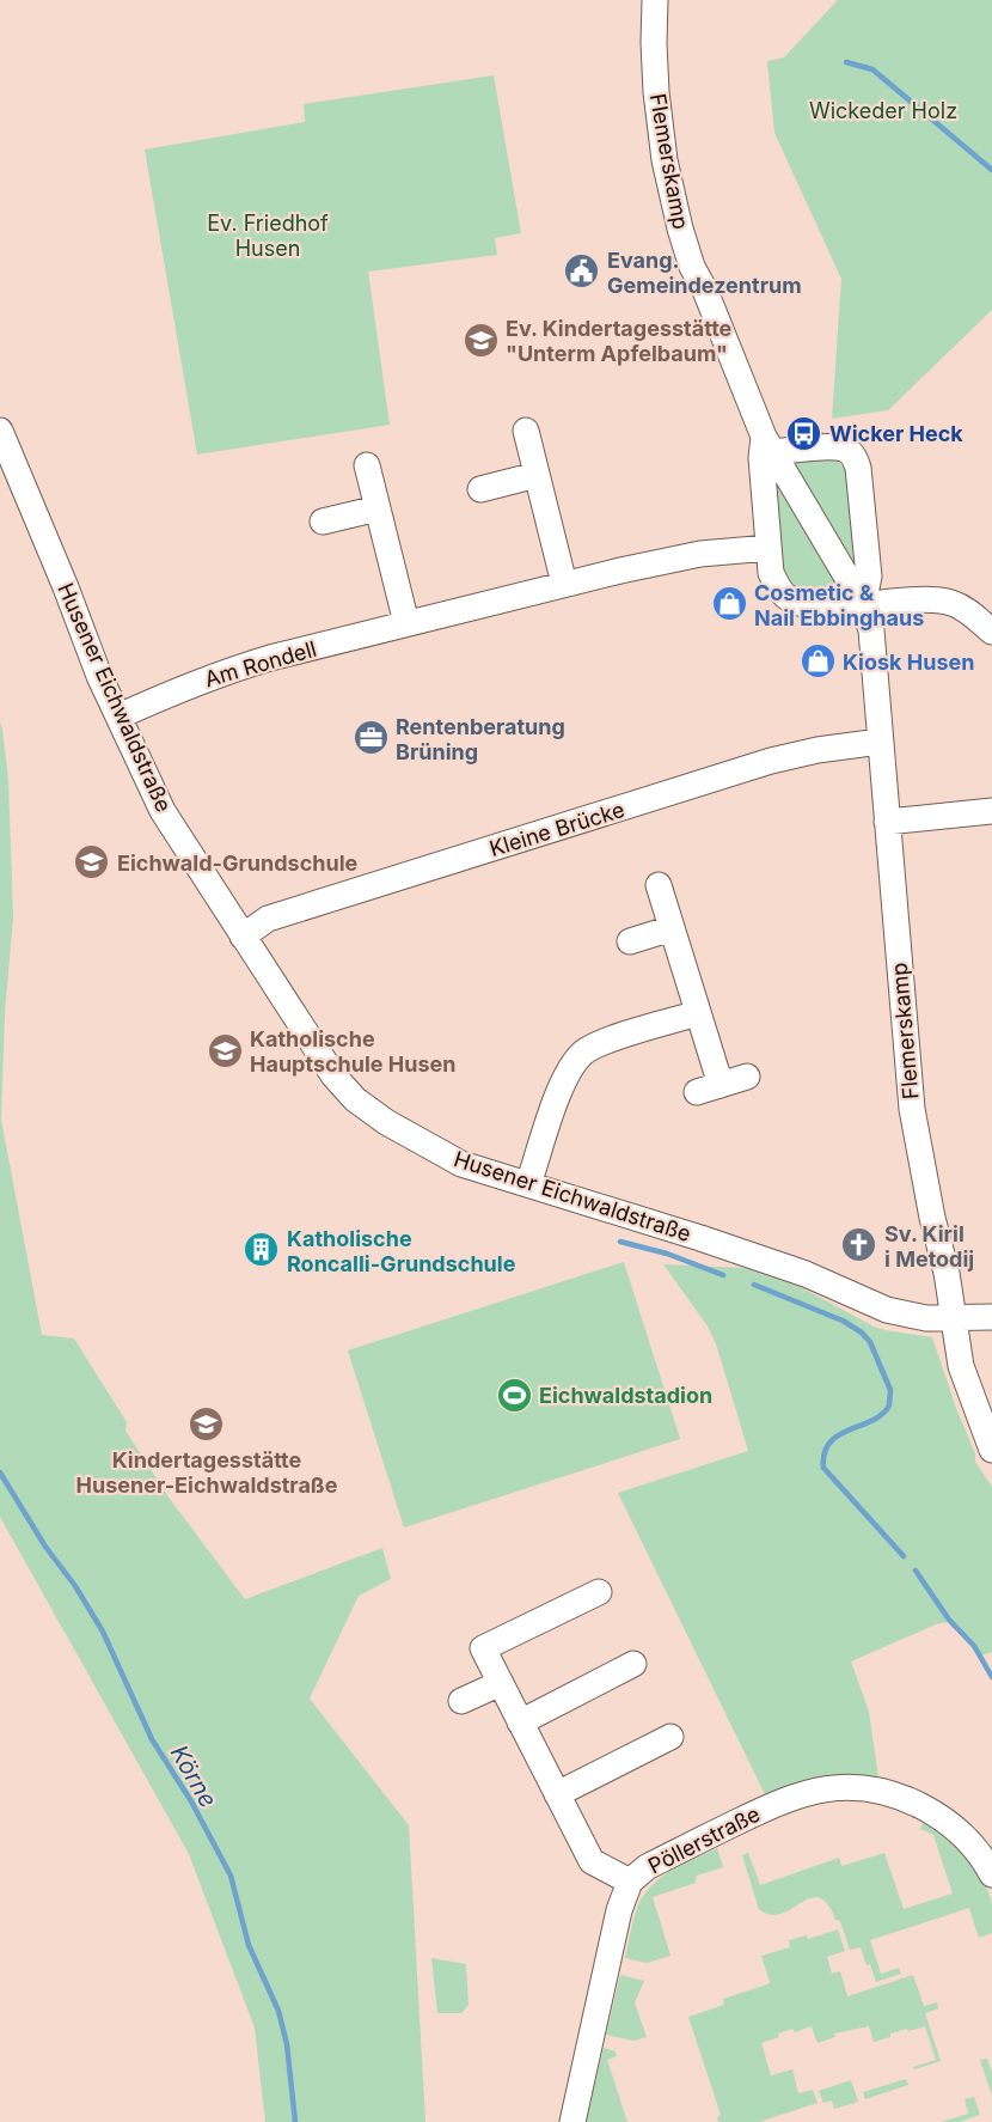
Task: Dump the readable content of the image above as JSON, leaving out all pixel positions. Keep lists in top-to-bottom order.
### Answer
{
  "streets": {
    "street": [
      "Flemerskamp",
      "Am Rondell",
      "Husener Eichwaldstraße",
      "Kleine Brücke",
      "Pöllerstraße"
    ]
  },
  "crossings": [
    ["Flemerskamp", "Am Rondell"],
    ["Flemerskamp", "Husener Eichwaldstraße"],
    ["Flemerskamp", "Kleine Brücke"],
    ["Am Rondell", "Husener Eichwaldstraße"],
    ["Husener Eichwaldstraße", "Kleine Brücke"]
  ],
  "water": ["Körne"],
  "parks": ["Wickeder Holz", "Ev. Friedhof Husen"],
  "places": {
    "public building": ["Evang. Gemeindezentrum"],
    "school or university": [
      "Ev. Kindertagesstätte \"Unterm Apfelbaum\"",
      "Eichwald-Grundschule",
      "Katholische Hauptschule Husen",
      "Kindertagesstätte Husener-Eichwaldstraße"
    ],
    "bus stop": ["Wicker Heck"],
    "shop": ["Cosmetic & Nail Ebbinghaus", "Kiosk Husen"],
    "office": ["Rentenberatung Brüning"],
    "church": ["Sv. Kiril i Metodij"],
    "building": ["Katholische Roncalli-Grundschule"],
    "sports": ["Eichwaldstadion"]
  }
}
